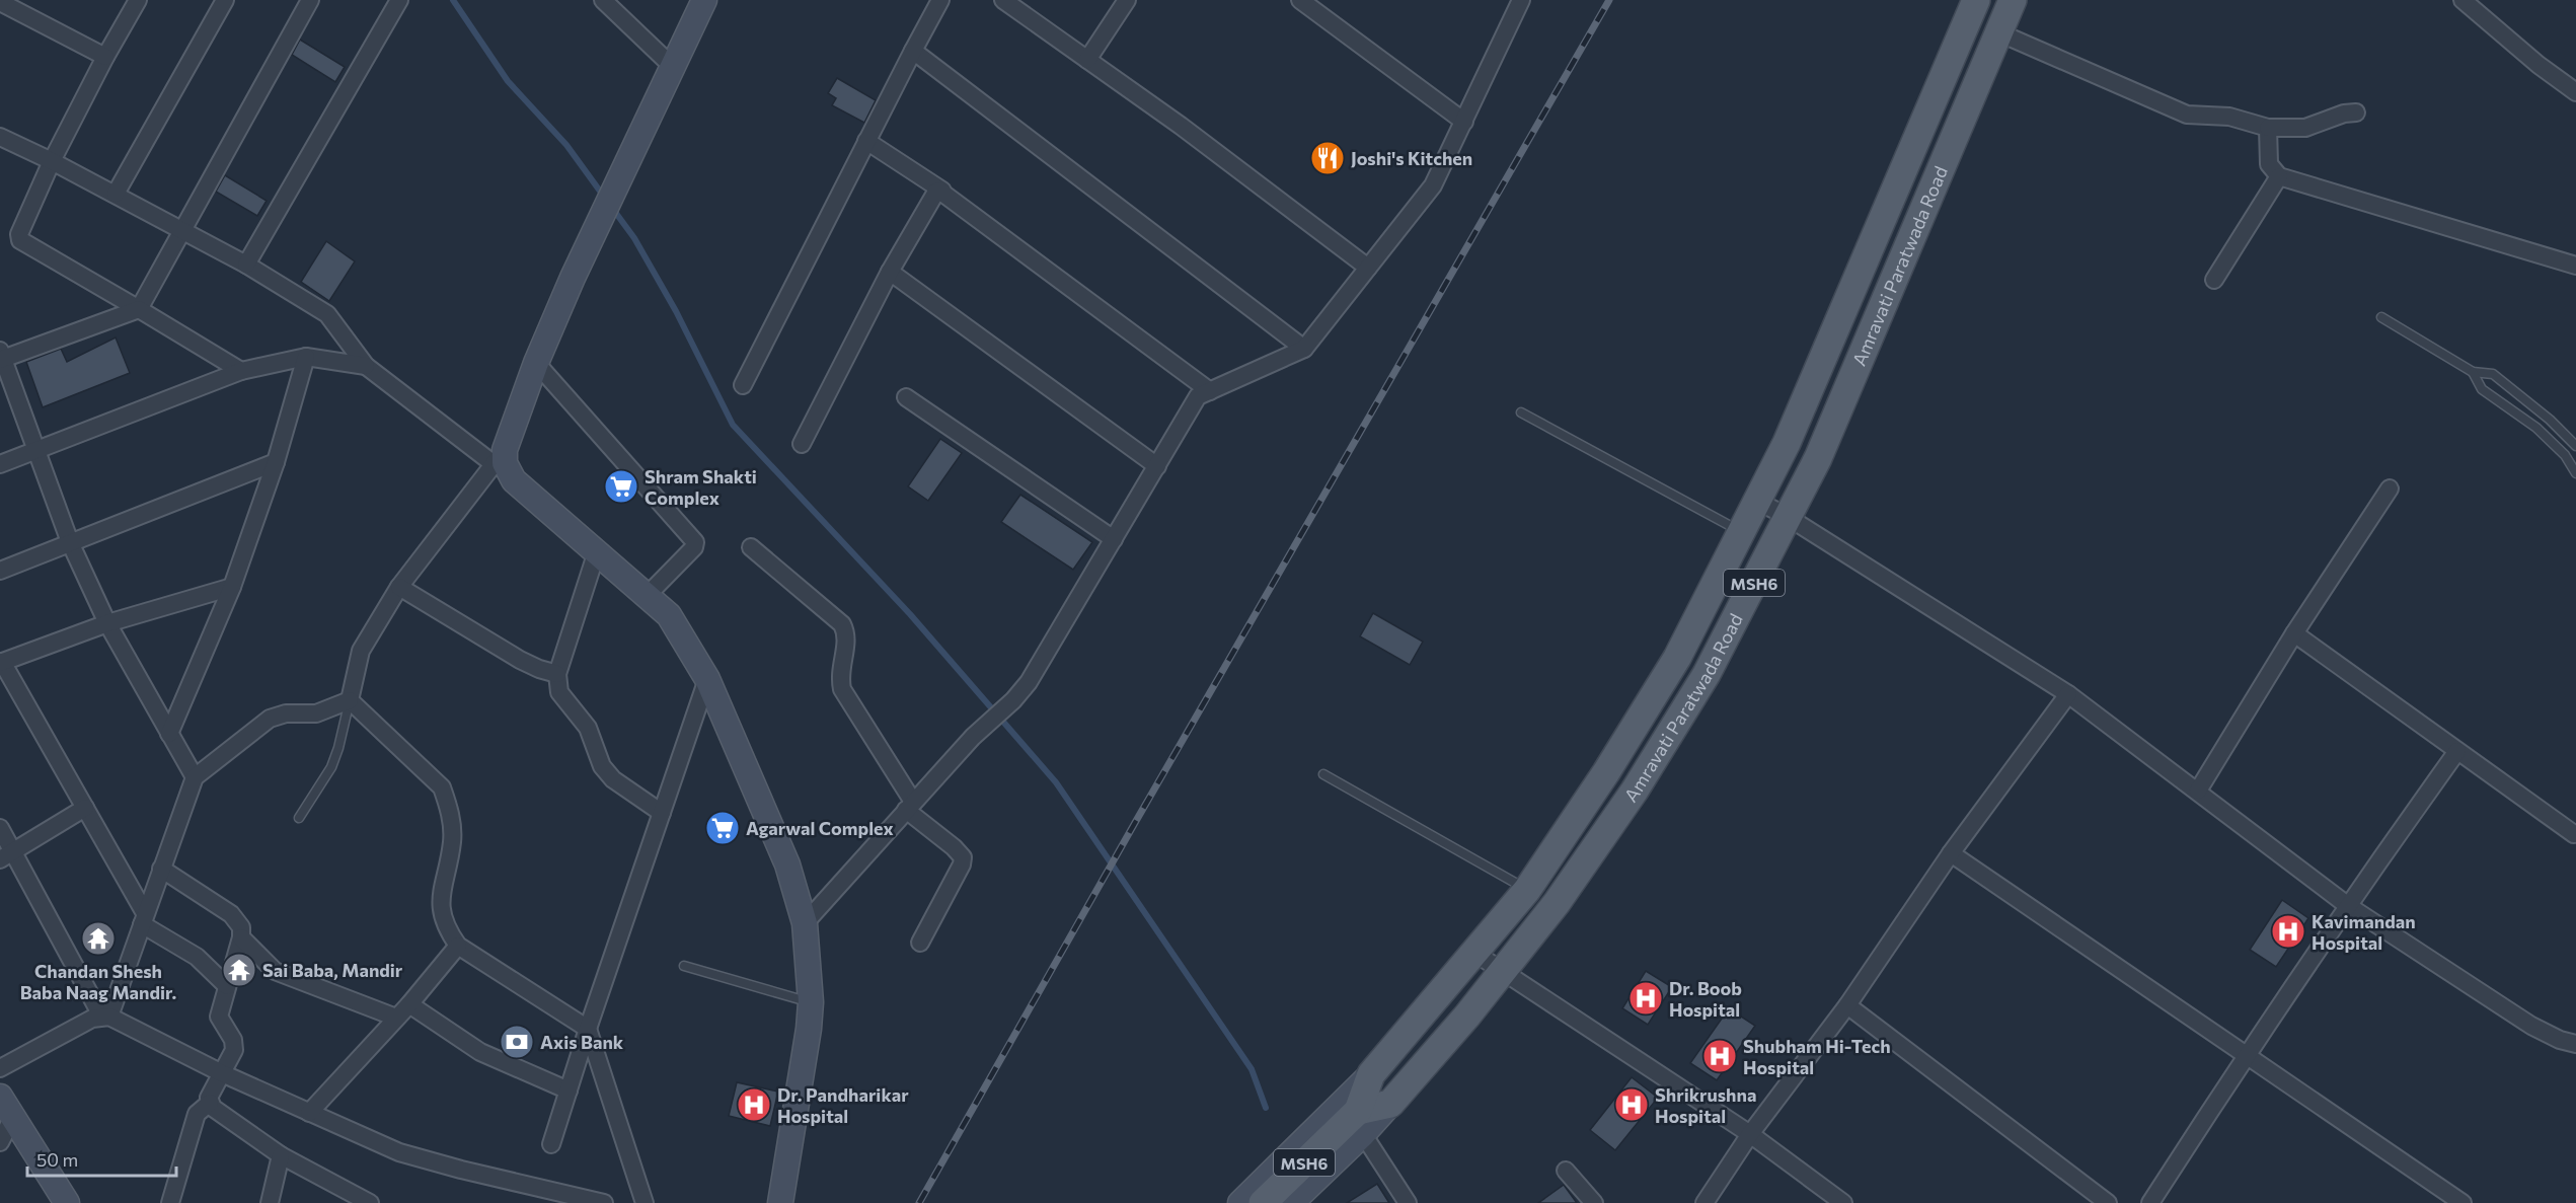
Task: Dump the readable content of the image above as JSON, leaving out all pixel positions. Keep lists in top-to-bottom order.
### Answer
{
  "streets": {
    "main road": ["Amravati Paratwada Road", "MSH6"]
  },
  "crossings": [
    ["Amravati Paratwada Road", "MSH6"]
  ],
  "places": {
    "restaurant": ["Joshi's Kitchen"],
    "supermarket": ["Shram Shakti Complex", "Agarwal Complex"],
    "hospital": [
      "Kavimandan Hospital",
      "Dr. Boob Hospital",
      "Shubham Hi-Tech Hospital",
      "Dr. Pandharikar Hospital",
      "Shrikrushna Hospital"
    ],
    "temple": ["Chandan Shesh Baba Naag Mandir.", "Sai Baba, Mandir"],
    "bank": ["Axis Bank"]
  },
  "scale_bar": "50 m"
}
